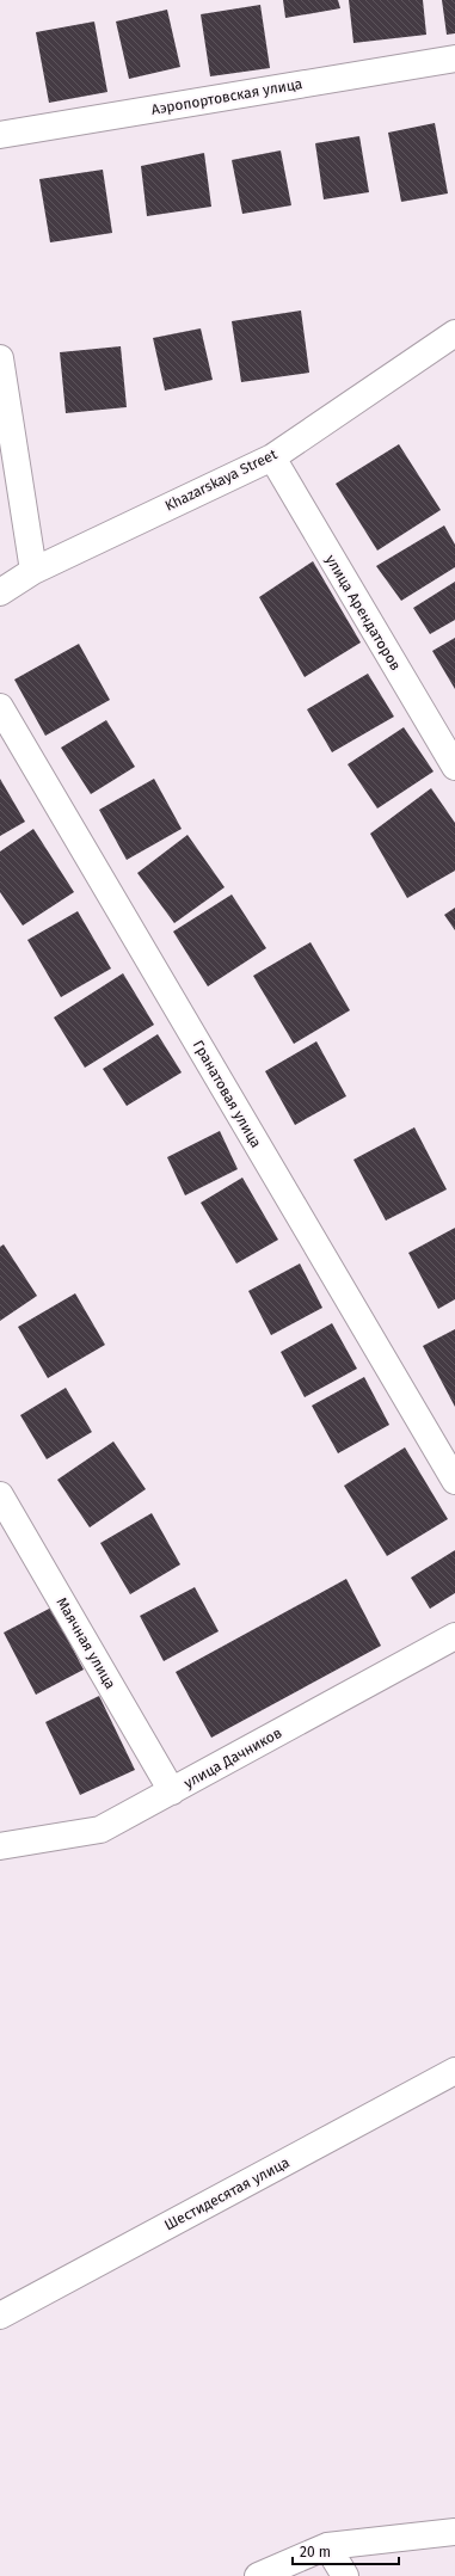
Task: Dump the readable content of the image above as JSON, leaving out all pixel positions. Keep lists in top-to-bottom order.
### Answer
{
  "streets": {
    "street": [
      "Аэропортовская улица",
      "Khazarskaya Street",
      "улица Арендаторов",
      "Гранатовая улица",
      "Маячная улица",
      "улица Дачников",
      "Шестидесятая улица"
    ]
  },
  "crossings": [
    ["Khazarskaya Street", "улица Арендаторов"],
    ["Маячная улица", "улица Дачников"]
  ],
  "scale_bar": "20 m"
}
